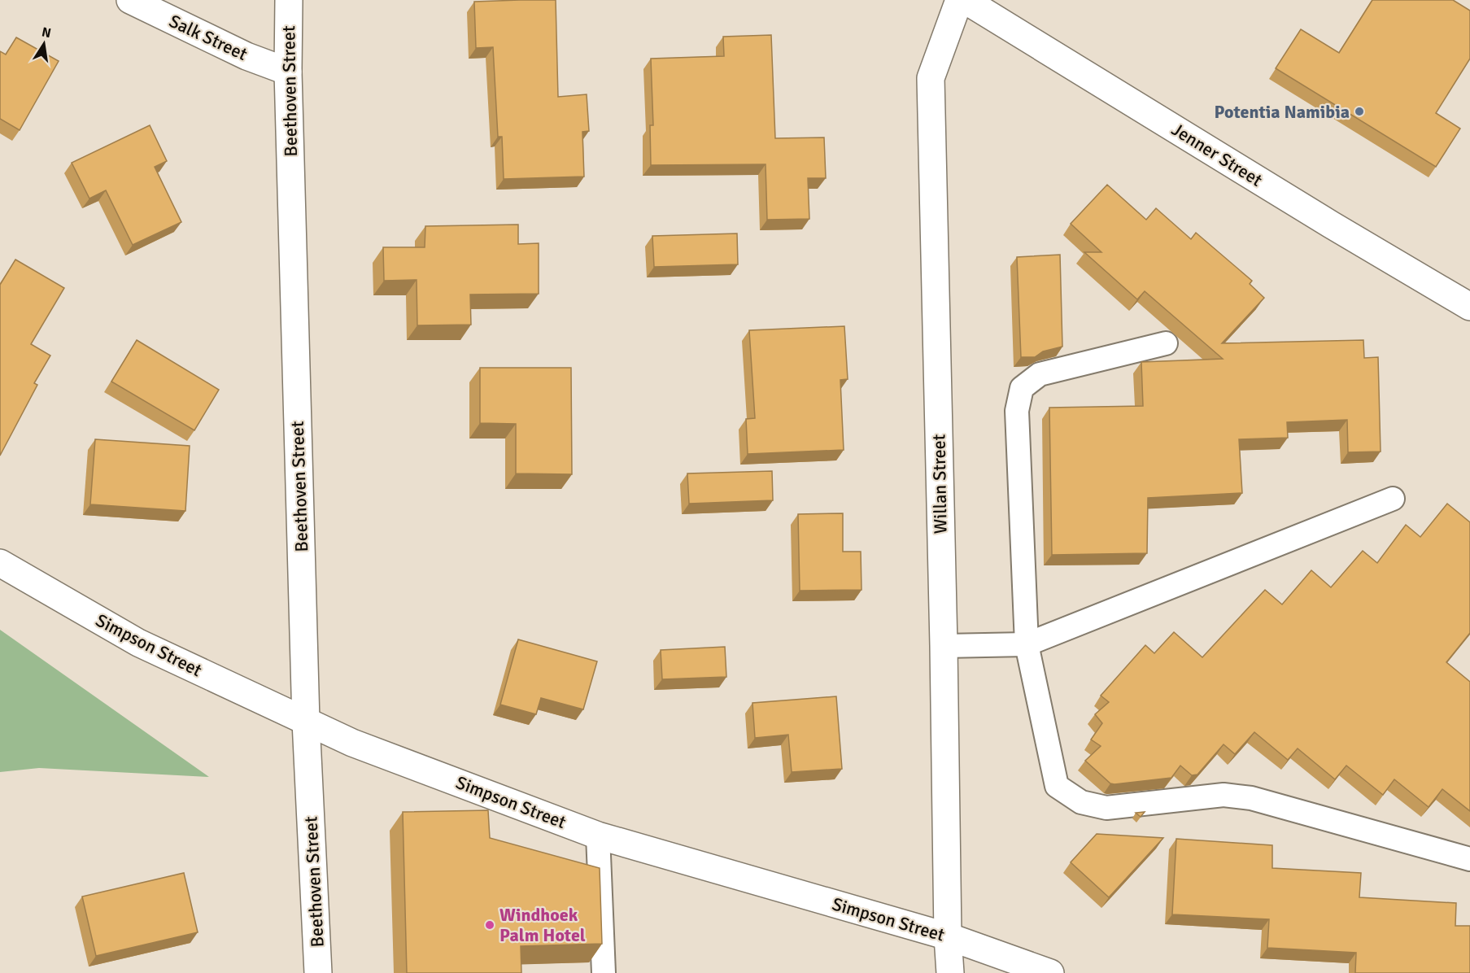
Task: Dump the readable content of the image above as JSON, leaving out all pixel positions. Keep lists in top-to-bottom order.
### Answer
{
  "streets": {
    "street": [
      "Salk Street",
      "Beethoven Street",
      "Jenner Street",
      "Willan Street",
      "Simpson Street"
    ]
  },
  "crossings": [
    ["Salk Street", "Beethoven Street"],
    ["Beethoven Street", "Simpson Street"],
    ["Willan Street", "Simpson Street"]
  ],
  "places": ["Potentia Namibia", "Windhoek Palm Hotel"],
  "north": "top"
}
